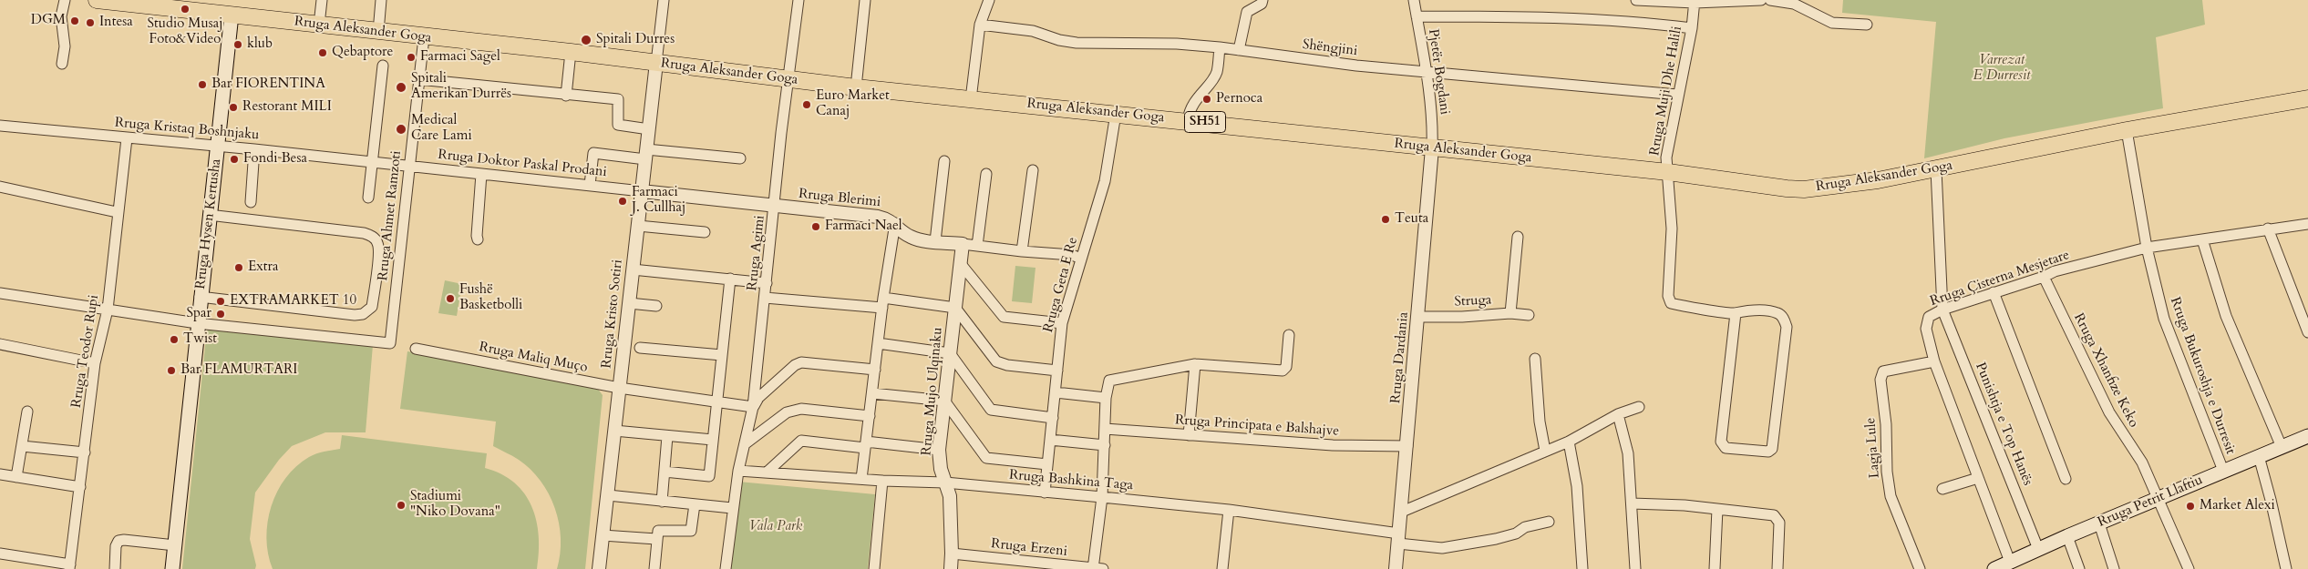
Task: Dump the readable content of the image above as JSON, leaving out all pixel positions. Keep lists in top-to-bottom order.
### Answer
{
  "streets": {
    "main road": [
      "Rruga Aleksander Goga",
      "SH51",
      "Rruga Hysen Kertusha",
      "Rruga Petrit Llaftiu"
    ],
    "street": [
      "Shëngjini",
      "Pjetër Bogdani",
      "Rruga Muji Dhe Halili",
      "Rruga Kristaq Boshnjaku",
      "Rruga Doktor Paskal Prodani",
      "Rruga Blerimi",
      "Rruga Ahmet Ramzoti",
      "Rruga Agimi",
      "Rruga Çisterna Mesjetare",
      "Rruga Geta E Re",
      "Struga",
      "Rruga Kristo Sotiri",
      "Rruga Teodor Rupi",
      "Rruga Maliq Muço",
      "Rruga Dardania",
      "Rruga Xhanfize Keko",
      "Rruga Bukuroshja e Durresit",
      "Rruga Mujo Ulqinaku",
      "Punishtja e Top Hanës",
      "Rruga Principata e Balshajve",
      "Lagja Lule",
      "Rruga Bashkina Taga",
      "Rruga Erzeni"
    ]
  },
  "crossings": [
    ["Rruga Aleksander Goga", "Pjetër Bogdani"],
    ["Rruga Aleksander Goga", "Rruga Muji Dhe Halili"],
    ["Rruga Aleksander Goga", "Rruga Ahmet Ramzoti"],
    ["Rruga Aleksander Goga", "Rruga Hysen Kertusha"],
    ["Rruga Aleksander Goga", "Rruga Agimi"],
    ["Rruga Aleksander Goga", "Rruga Geta E Re"],
    ["Rruga Aleksander Goga", "Rruga Kristo Sotiri"],
    ["Rruga Aleksander Goga", "Rruga Dardania"],
    ["Rruga Aleksander Goga", "Rruga Bukuroshja e Durresit"],
    ["Rruga Aleksander Goga", "Punishtja e Top Hanës"],
    ["Shëngjini", "Pjetër Bogdani"],
    ["Shëngjini", "Rruga Muji Dhe Halili"],
    ["Pjetër Bogdani", "Rruga Dardania"],
    ["Rruga Kristaq Boshnjaku", "Rruga Doktor Paskal Prodani"],
    ["Rruga Kristaq Boshnjaku", "Rruga Ahmet Ramzoti"],
    ["Rruga Kristaq Boshnjaku", "Rruga Hysen Kertusha"],
    ["Rruga Kristaq Boshnjaku", "Rruga Teodor Rupi"],
    ["Rruga Doktor Paskal Prodani", "Rruga Blerimi"],
    ["Rruga Doktor Paskal Prodani", "Rruga Ahmet Ramzoti"],
    ["Rruga Doktor Paskal Prodani", "Rruga Kristo Sotiri"],
    ["Rruga Blerimi", "Rruga Agimi"],
    ["Rruga Blerimi", "Rruga Geta E Re"],
    ["Rruga Blerimi", "Rruga Kristo Sotiri"],
    ["Rruga Blerimi", "Rruga Mujo Ulqinaku"],
    ["Rruga Ahmet Ramzoti", "Rruga Hysen Kertusha"],
    ["Rruga Agimi", "Rruga Maliq Muço"],
    ["Rruga Agimi", "Rruga Bashkina Taga"],
    ["Rruga Çisterna Mesjetare", "Rruga Xhanfize Keko"],
    ["Rruga Çisterna Mesjetare", "Rruga Bukuroshja e Durresit"],
    ["Rruga Çisterna Mesjetare", "Punishtja e Top Hanës"],
    ["Rruga Çisterna Mesjetare", "Lagja Lule"],
    ["Rruga Çisterna Mesjetare", "Rruga Petrit Llaftiu"],
    ["Rruga Geta E Re", "Rruga Bashkina Taga"],
    ["Struga", "Rruga Dardania"],
    ["Rruga Kristo Sotiri", "Rruga Maliq Muço"],
    ["Rruga Dardania", "Rruga Principata e Balshajve"],
    ["Rruga Dardania", "Rruga Bashkina Taga"],
    ["Rruga Xhanfize Keko", "Rruga Petrit Llaftiu"],
    ["Rruga Bukuroshja e Durresit", "Rruga Petrit Llaftiu"],
    ["Rruga Mujo Ulqinaku", "Rruga Bashkina Taga"],
    ["Rruga Mujo Ulqinaku", "Rruga Erzeni"],
    ["Punishtja e Top Hanës", "Rruga Petrit Llaftiu"]
  ],
  "parks": ["Varrezat E Durresit", "Vala Park"],
  "places": [
    "Studio Musaj Foto&Video",
    "DGM",
    "Intesa",
    "Spitali Durres",
    "klub",
    "Qebaptore",
    "Farmaci Sagel",
    "Bar FIORENTINA",
    "Spitali Amerikan Durrës",
    "Pernoca",
    "Euro Market Canaj",
    "Restorant MILI",
    "Medical Care Lami",
    "Fondi Besa",
    "Farmaci J. Cullhaj",
    "Teuta",
    "Farmaci Nael",
    "Extra",
    "Fushë Basketbolli",
    "EXTRAMARKET 10",
    "Spar",
    "Twist",
    "Bar FLAMURTARI",
    "Stadiumi \"Niko Dovana\"",
    "Market Alexi"
  ]
}
